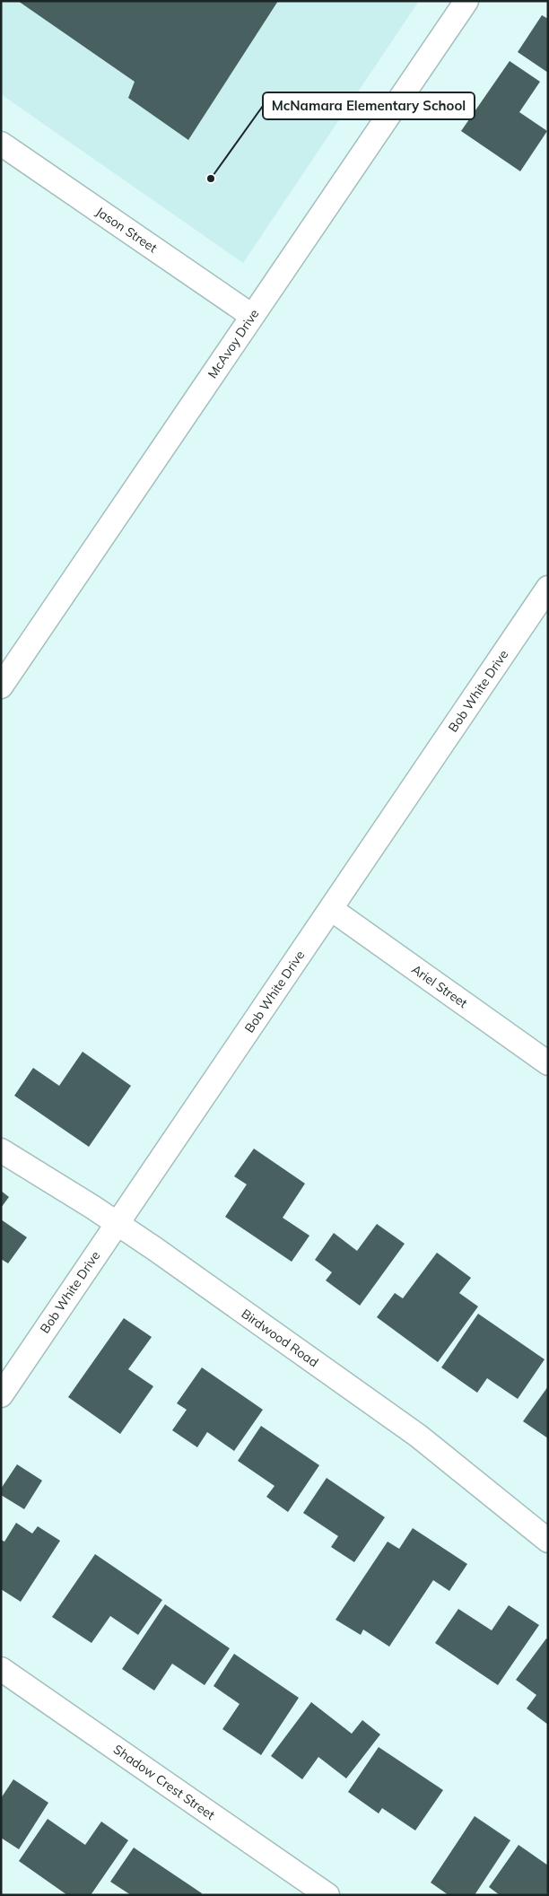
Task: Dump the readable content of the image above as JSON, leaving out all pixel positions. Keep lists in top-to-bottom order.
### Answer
{
  "streets": {
    "street": [
      "Jason Street",
      "McAvoy Drive",
      "Bob White Drive",
      "Ariel Street",
      "Birdwood Road",
      "Shadow Crest Street"
    ]
  },
  "crossings": [
    ["Jason Street", "McAvoy Drive"],
    ["Bob White Drive", "Ariel Street"],
    ["Bob White Drive", "Birdwood Road"]
  ],
  "places": ["McNamara Elementary School"]
}
